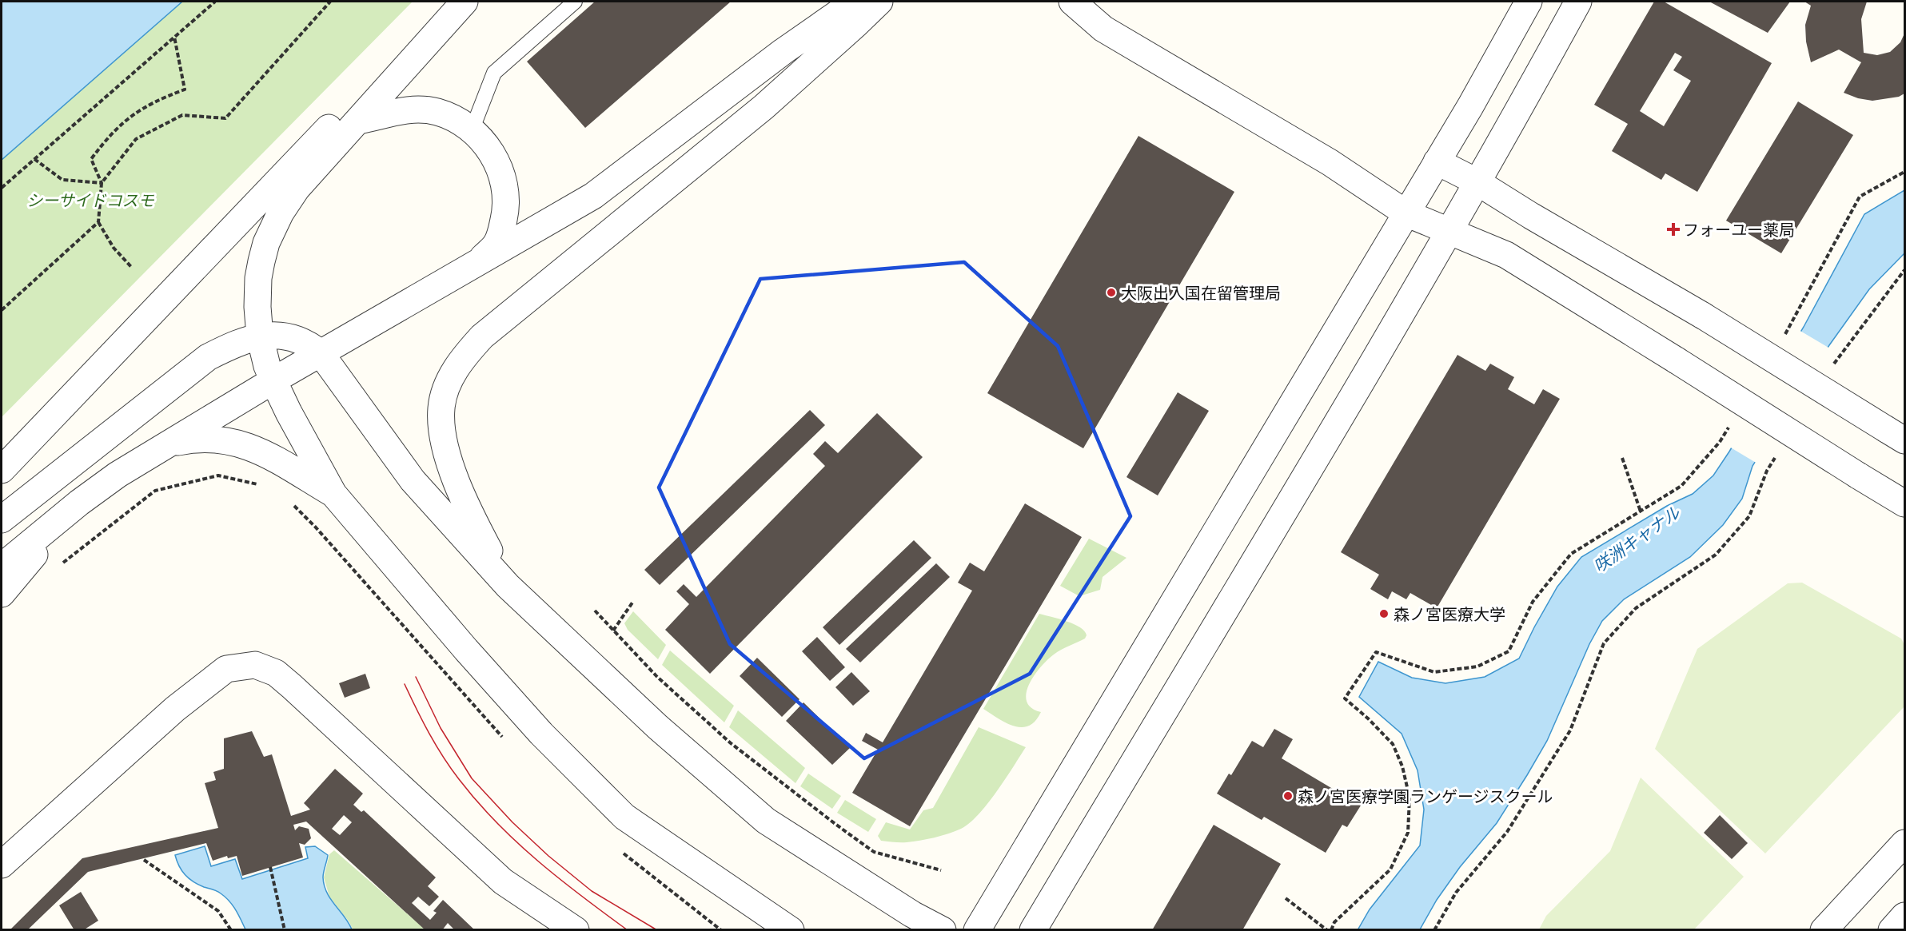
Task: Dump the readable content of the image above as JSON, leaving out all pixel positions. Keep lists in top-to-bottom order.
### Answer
{
  "water": ["咲洲キャナル"],
  "parks": ["シーサイドコスモ"],
  "places": {
    "health": ["フォーユー薬局"],
    "other": ["大阪出入国在留管理局", "森ノ宮医療大学", "森ノ宮医療学園ランゲージスクール"]
  }
}
